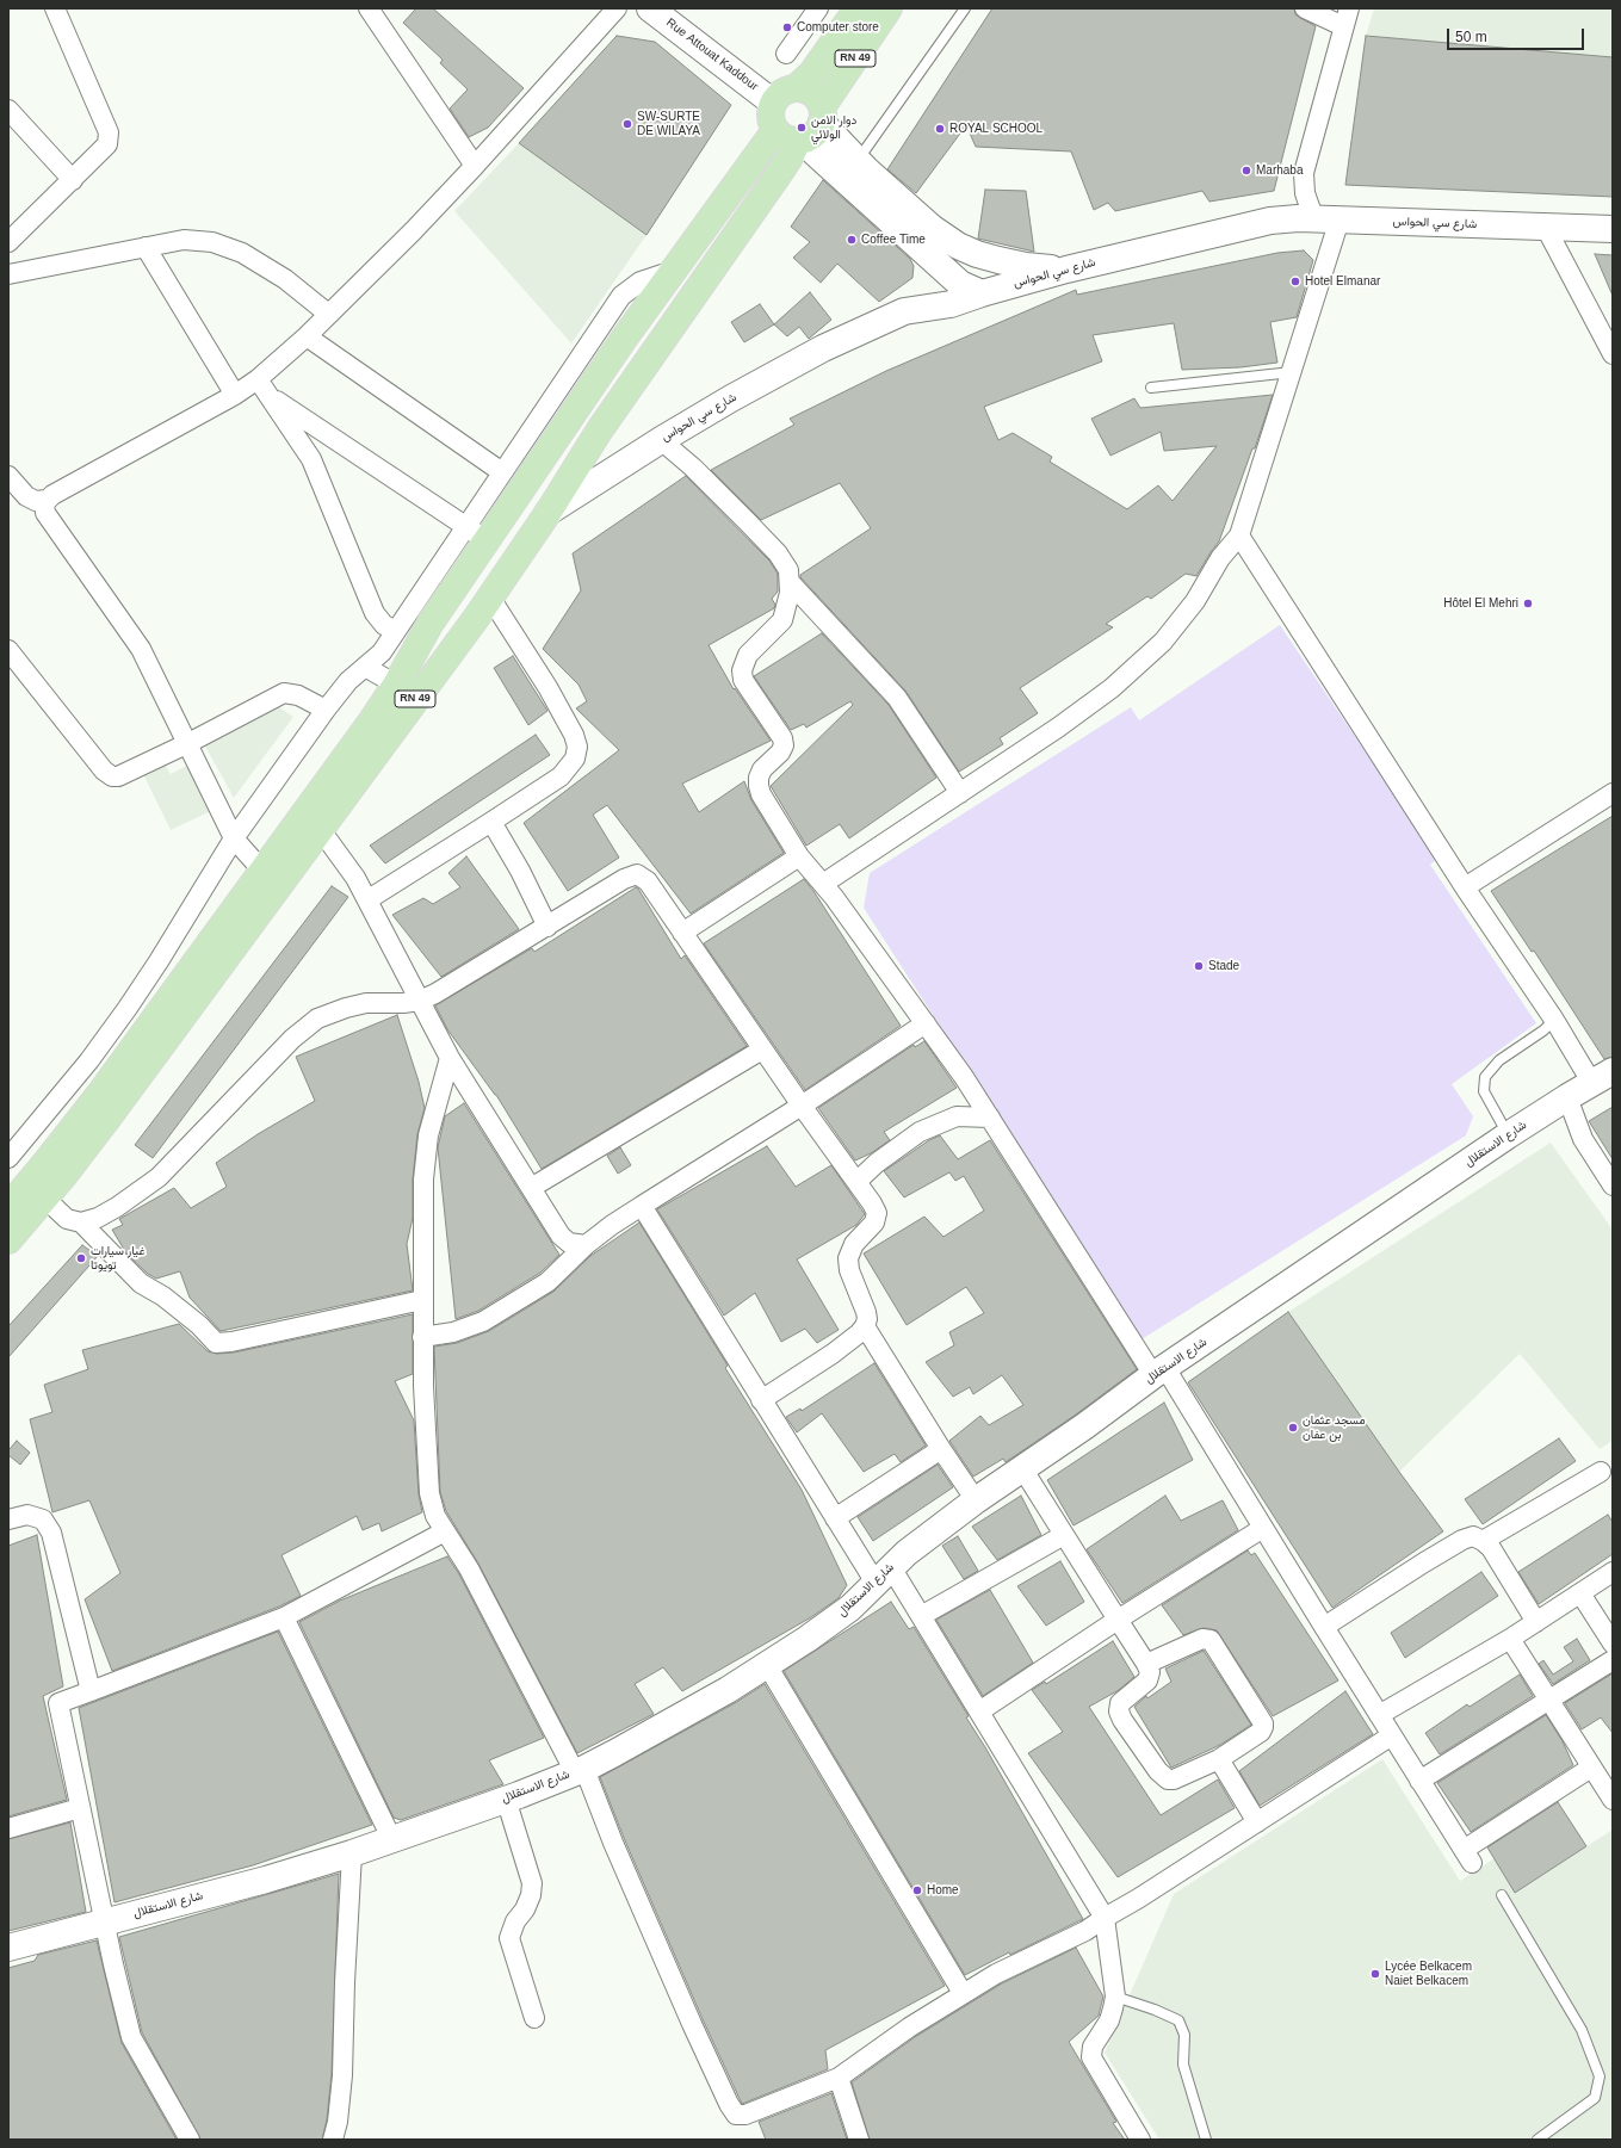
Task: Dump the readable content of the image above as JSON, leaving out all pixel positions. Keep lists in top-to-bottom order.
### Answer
{
  "streets": {
    "main road": ["RN 49"],
    "street": ["Rue Attouat Kaddour", "شارع سي الحواس", "شارع الاستقلال"]
  },
  "crossings": [
    ["RN 49", "شارع سي الحواس"]
  ],
  "places": [
    "Computer store",
    "SW-SURTE DE WILAYA",
    "دوار الامن الولائي",
    "ROYAL SCHOOL",
    "Marhaba",
    "Coffee Time",
    "Hotel Elmanar",
    "Hôtel El Mehri",
    "Stade",
    "غيار سيارات تويوتا",
    "مسجد عثمان بن عفان",
    "Home",
    "Lycée Belkacem Naiet Belkacem"
  ],
  "scale_bar": "50 m"
}
